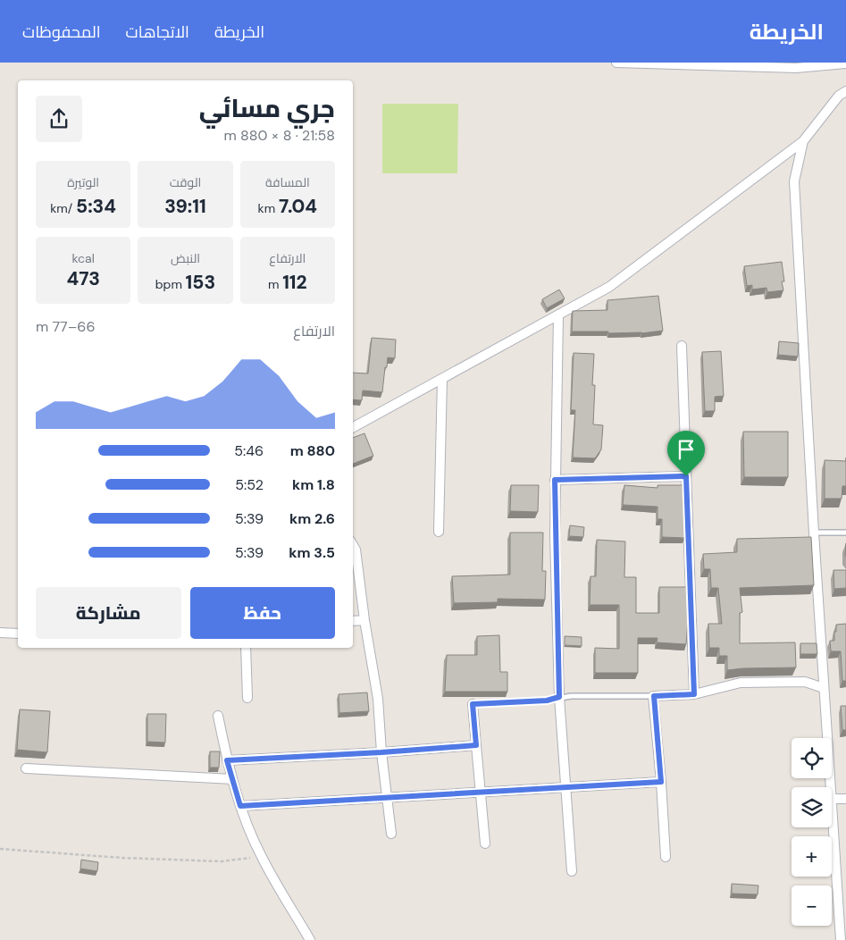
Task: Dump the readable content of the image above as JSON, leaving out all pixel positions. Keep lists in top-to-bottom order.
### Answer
{
  "page": {
    "header": "الخريطة",
    "nav": ["الخريطة", "الاتجاهات", "المحفوظات"],
    "heading": ["جري مسائي", "21:58 · 8 × 880 m"],
    "stats": [
      ["المسافة", "7.04 km"],
      ["الوقت", "39:11"],
      ["الوتيرة", "5:34 /km"],
      ["الارتفاع", "112 m"],
      ["النبض", "153 bpm"],
      ["kcal", "473"]
    ],
    "chart": ["الارتفاع", "66–77 m"],
    "list": [
      {
        "name": "880 m",
        "note": "5:46"
      },
      {
        "name": "1.8 km",
        "note": "5:52"
      },
      {
        "name": "2.6 km",
        "note": "5:39"
      },
      {
        "name": "3.5 km",
        "note": "5:39"
      }
    ],
    "buttons": ["حفظ", "مشاركة"],
    "map_buttons": ["+", "−"]
  }
}
